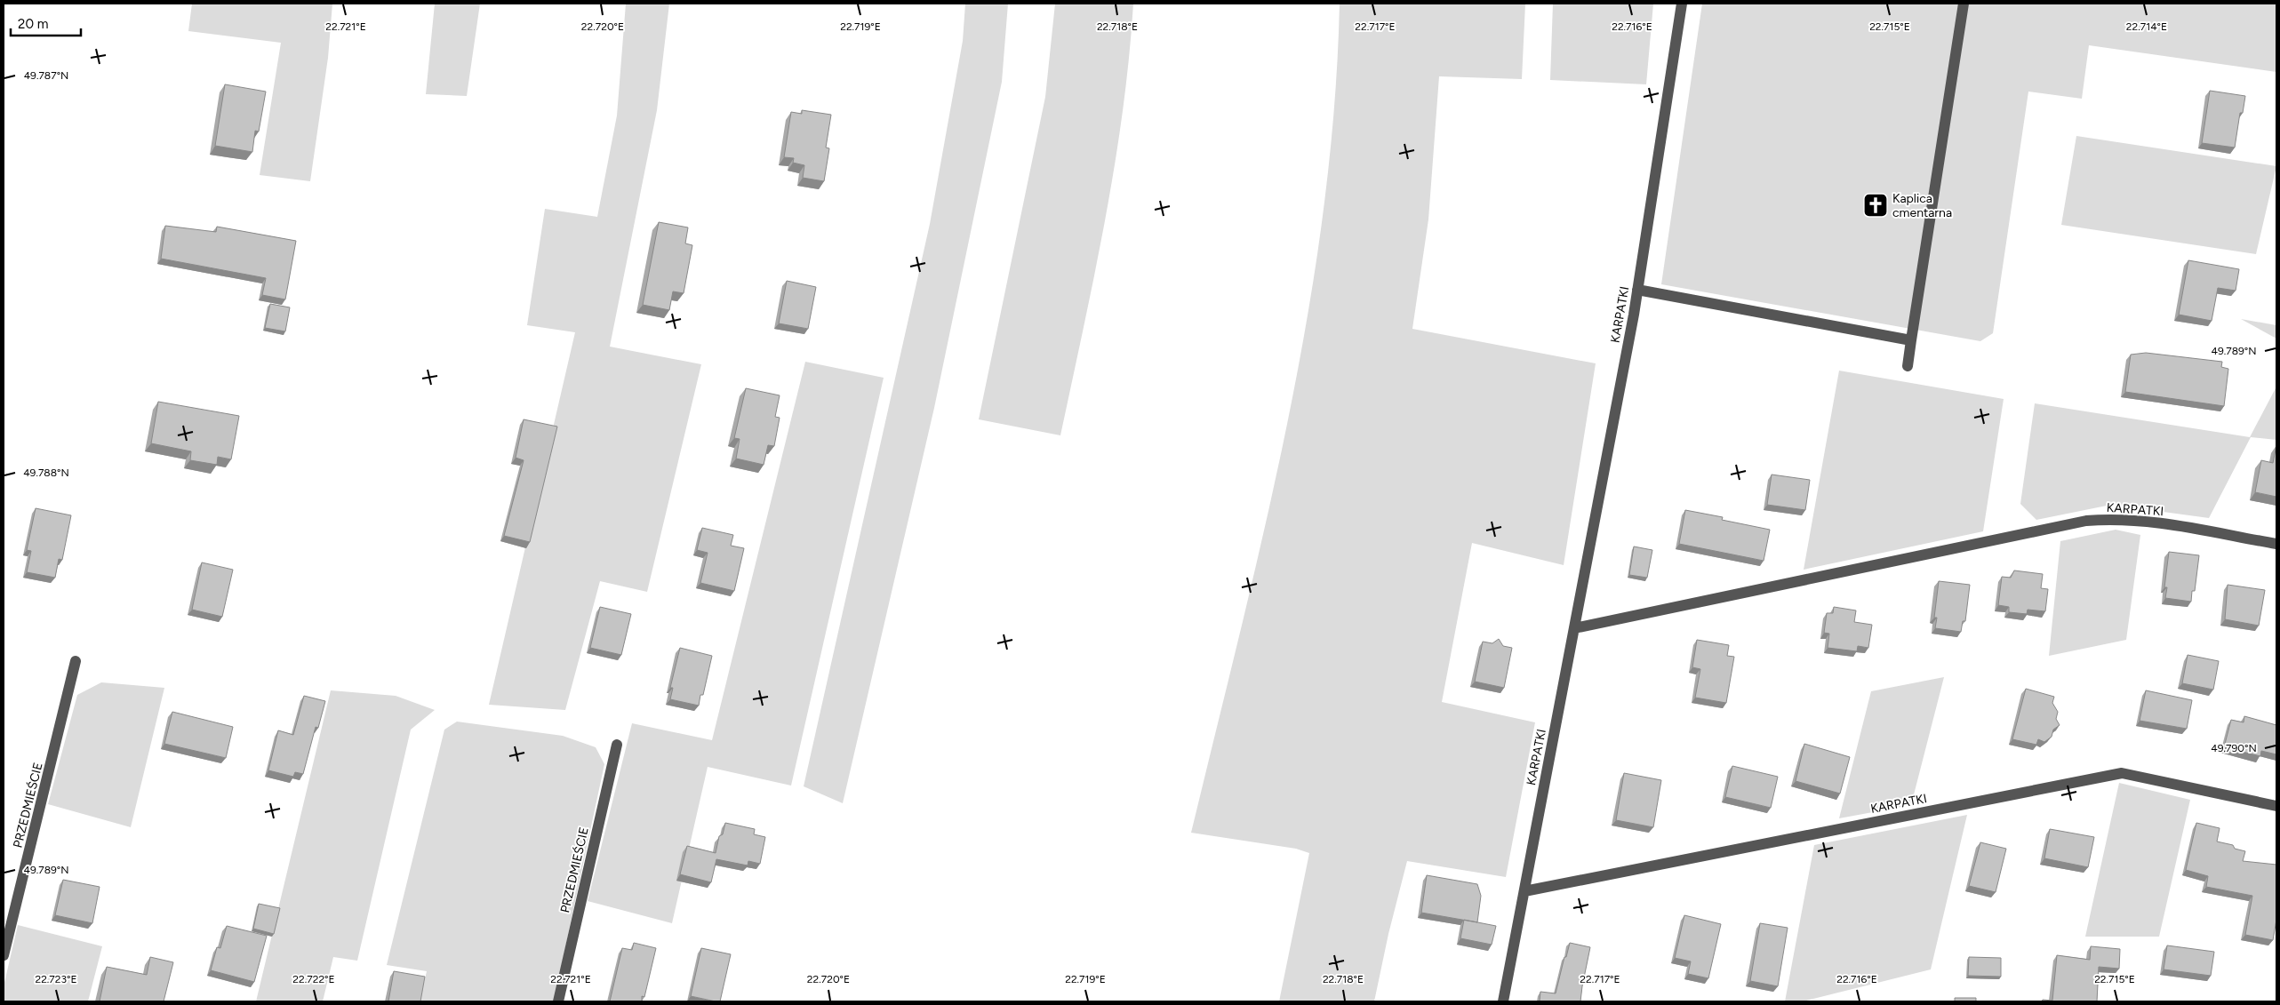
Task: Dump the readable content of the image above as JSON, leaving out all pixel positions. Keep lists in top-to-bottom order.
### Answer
{
  "streets": {
    "street": ["KARPATKI", "PRZEDMIEŚCIE"]
  },
  "places": {
    "church": ["Kaplica cmentarna"]
  },
  "scale_bar": "20 m",
  "coordinates": [
    "22.721°E",
    "22.720°E",
    "22.719°E",
    "22.718°E",
    "22.717°E",
    "22.716°E",
    "22.715°E",
    "22.714°E",
    "49.787°N",
    "49.789°N",
    "49.788°N",
    "49.790°N",
    "22.723°E",
    "22.722°E"
  ]
}
